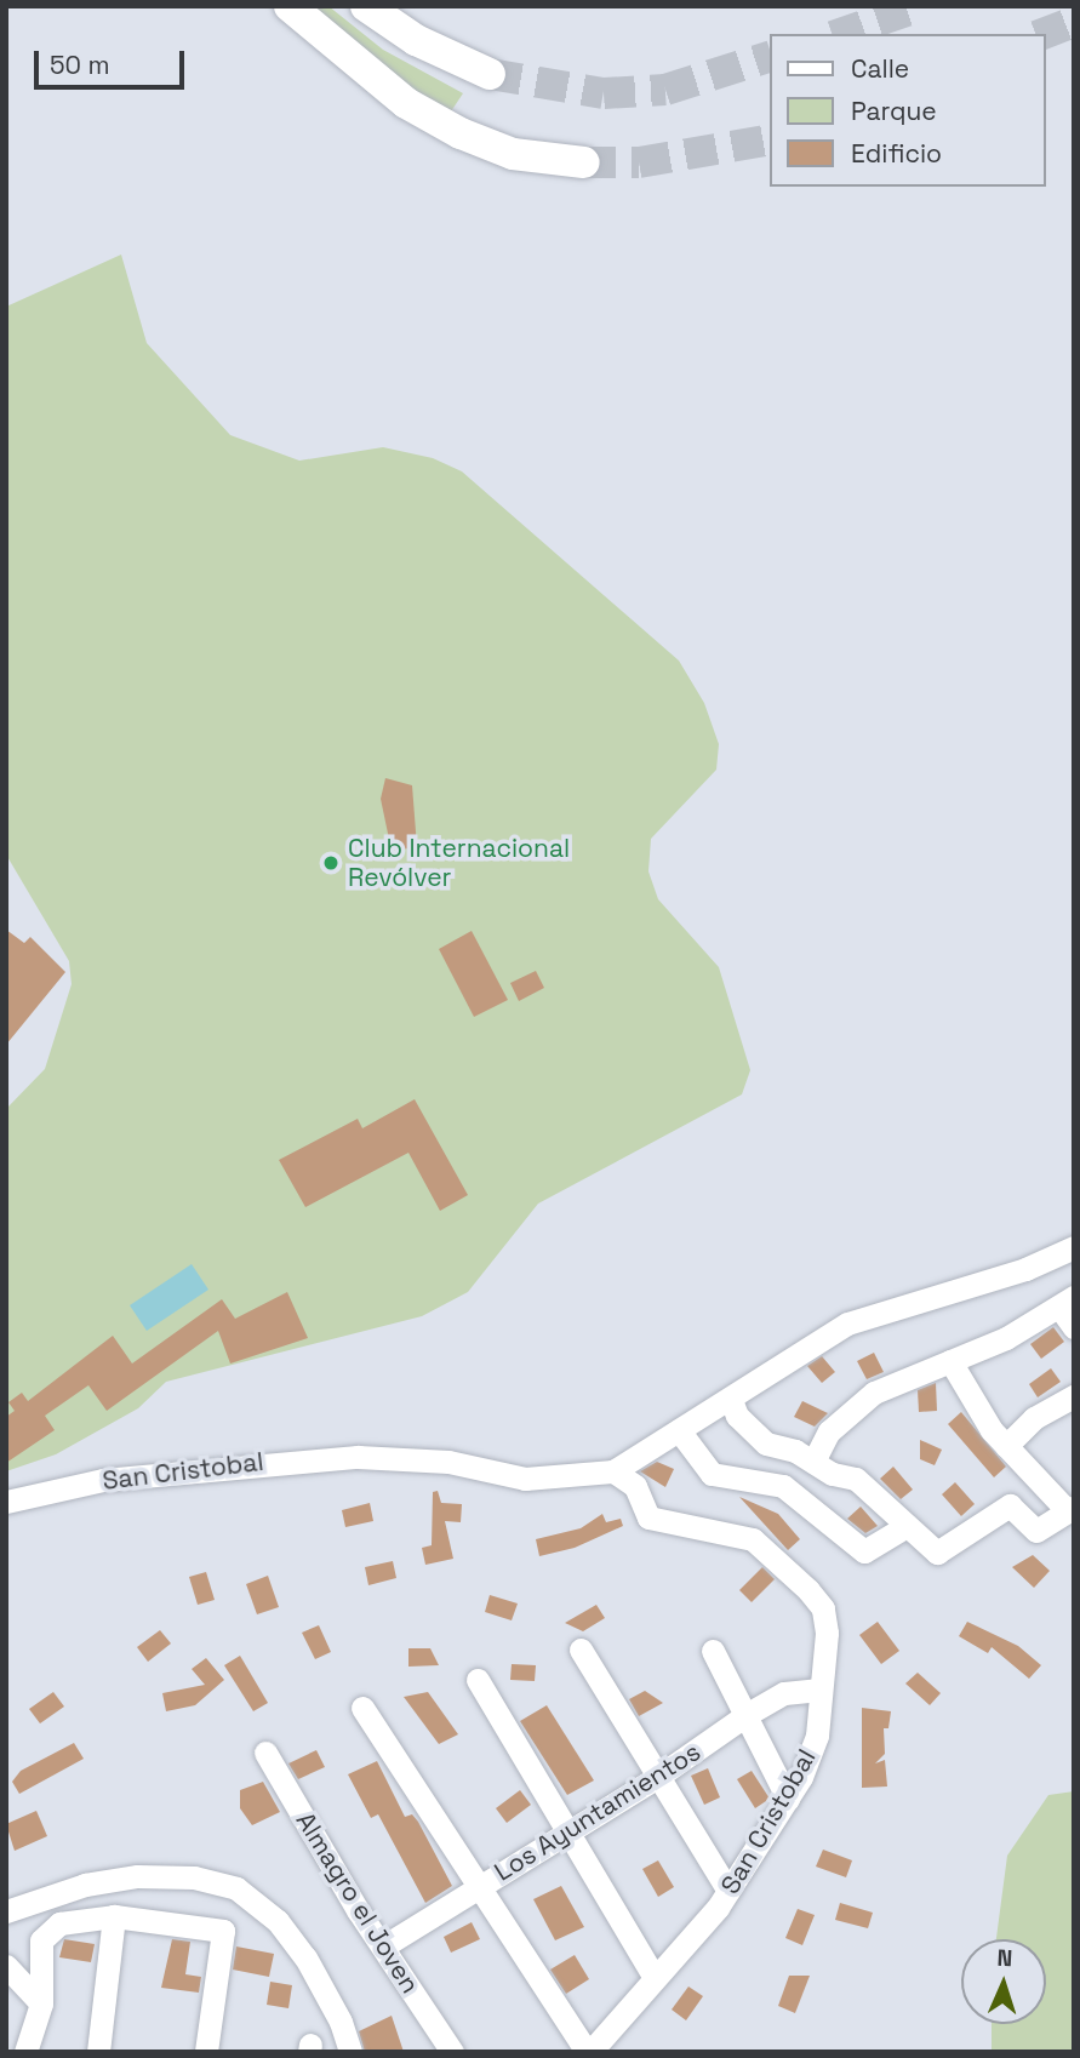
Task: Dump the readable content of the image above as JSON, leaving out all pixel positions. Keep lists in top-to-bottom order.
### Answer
{
  "streets": {
    "street": ["San Cristobal", "Los Ayuntamientos", "Almagro el Joven"]
  },
  "crossings": [
    ["San Cristobal", "Los Ayuntamientos"],
    ["Los Ayuntamientos", "Almagro el Joven"]
  ],
  "places": ["Club Internacional Revólver"],
  "legend": ["Calle", "Parque", "Edificio"],
  "scale_bar": "50 m",
  "north": "top"
}
